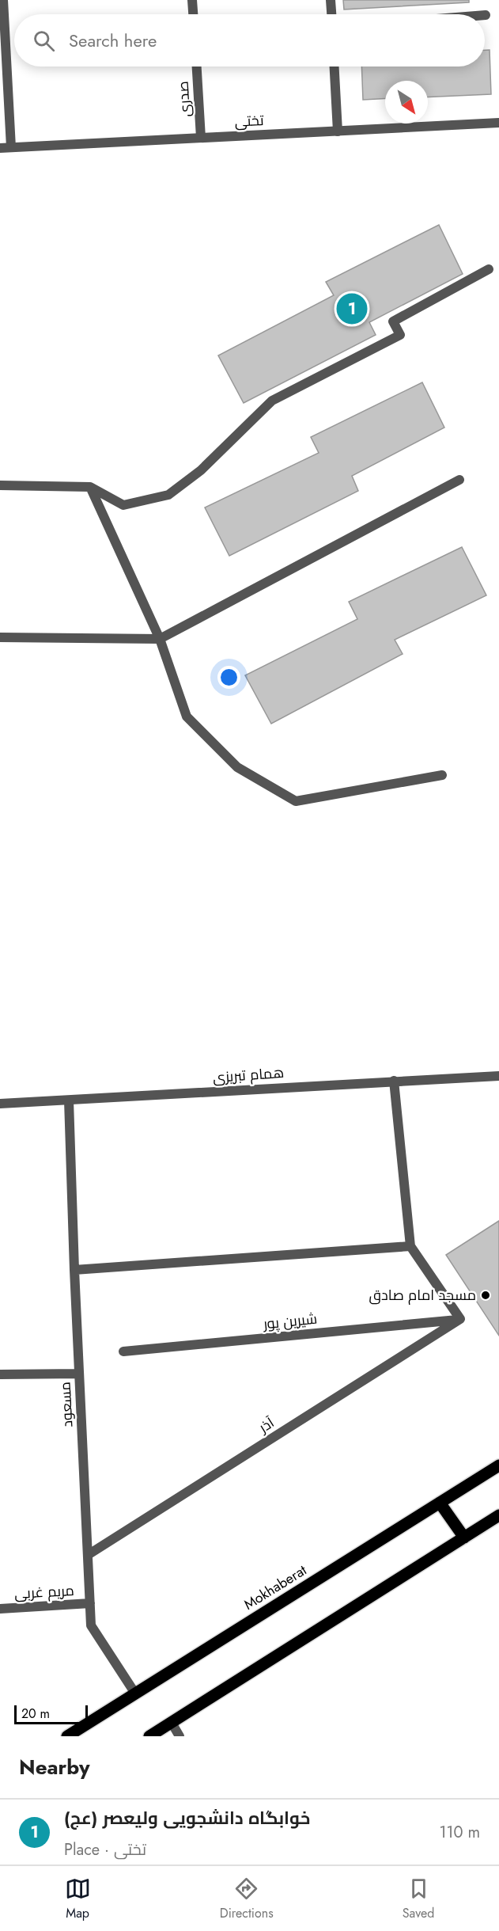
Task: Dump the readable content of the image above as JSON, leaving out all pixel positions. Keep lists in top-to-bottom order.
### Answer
{
  "streets": {
    "main road": ["Mokhaberat"],
    "street": [
      "صدری",
      "تختی",
      "همام تبریزی",
      "شیرین پور",
      "مسعود",
      "آذر",
      "مریم غربی"
    ]
  },
  "crossings": [
    ["صدری", "تختی"],
    ["همام تبریزی", "مسعود"],
    ["شیرین پور", "آذر"],
    ["مسعود", "آذر"],
    ["مسعود", "Mokhaberat"],
    ["مسعود", "مریم غربی"]
  ],
  "places": ["مسجد امام صادق"],
  "scale_bar": "20 m",
  "north": "bottom right",
  "page": {
    "search": "Search here",
    "pins": "1",
    "scale": "20 m",
    "heading": "Nearby",
    "list": [
      {
        "mark": "1",
        "name": "خوابگاه دانشجویی ولیعصر (عج)",
        "note": "Place · تختی",
        "value": "110 m"
      }
    ],
    "nav": ["Map", "Directions", "Saved"]
  }
}
